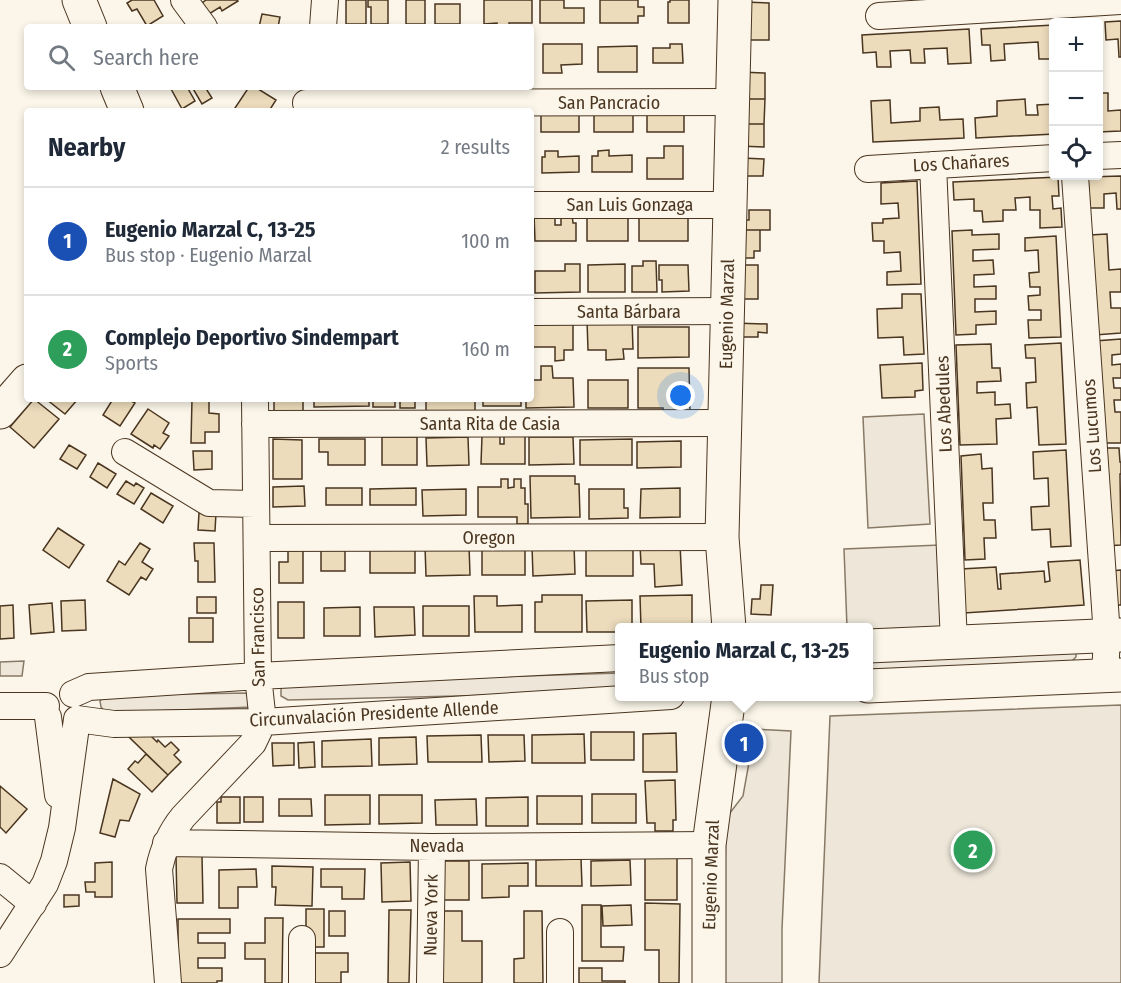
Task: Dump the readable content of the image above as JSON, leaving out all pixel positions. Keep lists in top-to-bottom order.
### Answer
{
  "streets": {
    "main road": ["Eugenio Marzal"],
    "street": [
      "San Pancracio",
      "Los Chañares",
      "San Luis Gonzaga",
      "Santa Bárbara",
      "Los Abedules",
      "Santa Rita de Casia",
      "Los Lucumos",
      "Oregon",
      "San Francisco",
      "Circunvalación Presidente Allende",
      "Nevada",
      "Nueva York"
    ]
  },
  "crossings": [
    ["San Pancracio", "Eugenio Marzal"],
    ["Los Chañares", "Los Abedules"],
    ["San Luis Gonzaga", "Eugenio Marzal"],
    ["Santa Bárbara", "Eugenio Marzal"],
    ["Eugenio Marzal", "Santa Rita de Casia"],
    ["Eugenio Marzal", "Oregon"],
    ["Eugenio Marzal", "Nevada"],
    ["Santa Rita de Casia", "San Francisco"],
    ["Oregon", "San Francisco"],
    ["San Francisco", "Circunvalación Presidente Allende"],
    ["Nevada", "Nueva York"]
  ],
  "page": {
    "map_buttons": ["+", "−"],
    "search": "Search here",
    "heading": ["Nearby", "2 results"],
    "list": [
      {
        "mark": "1",
        "name": "Eugenio Marzal C, 13-25",
        "note": "Bus stop · Eugenio Marzal",
        "value": "100 m"
      },
      {
        "mark": "2",
        "name": "Complejo Deportivo Sindempart",
        "note": "Sports",
        "value": "160 m"
      }
    ],
    "popup": ["Eugenio Marzal C, 13-25", "Bus stop"],
    "pins": ["1", "2"]
  }
}
